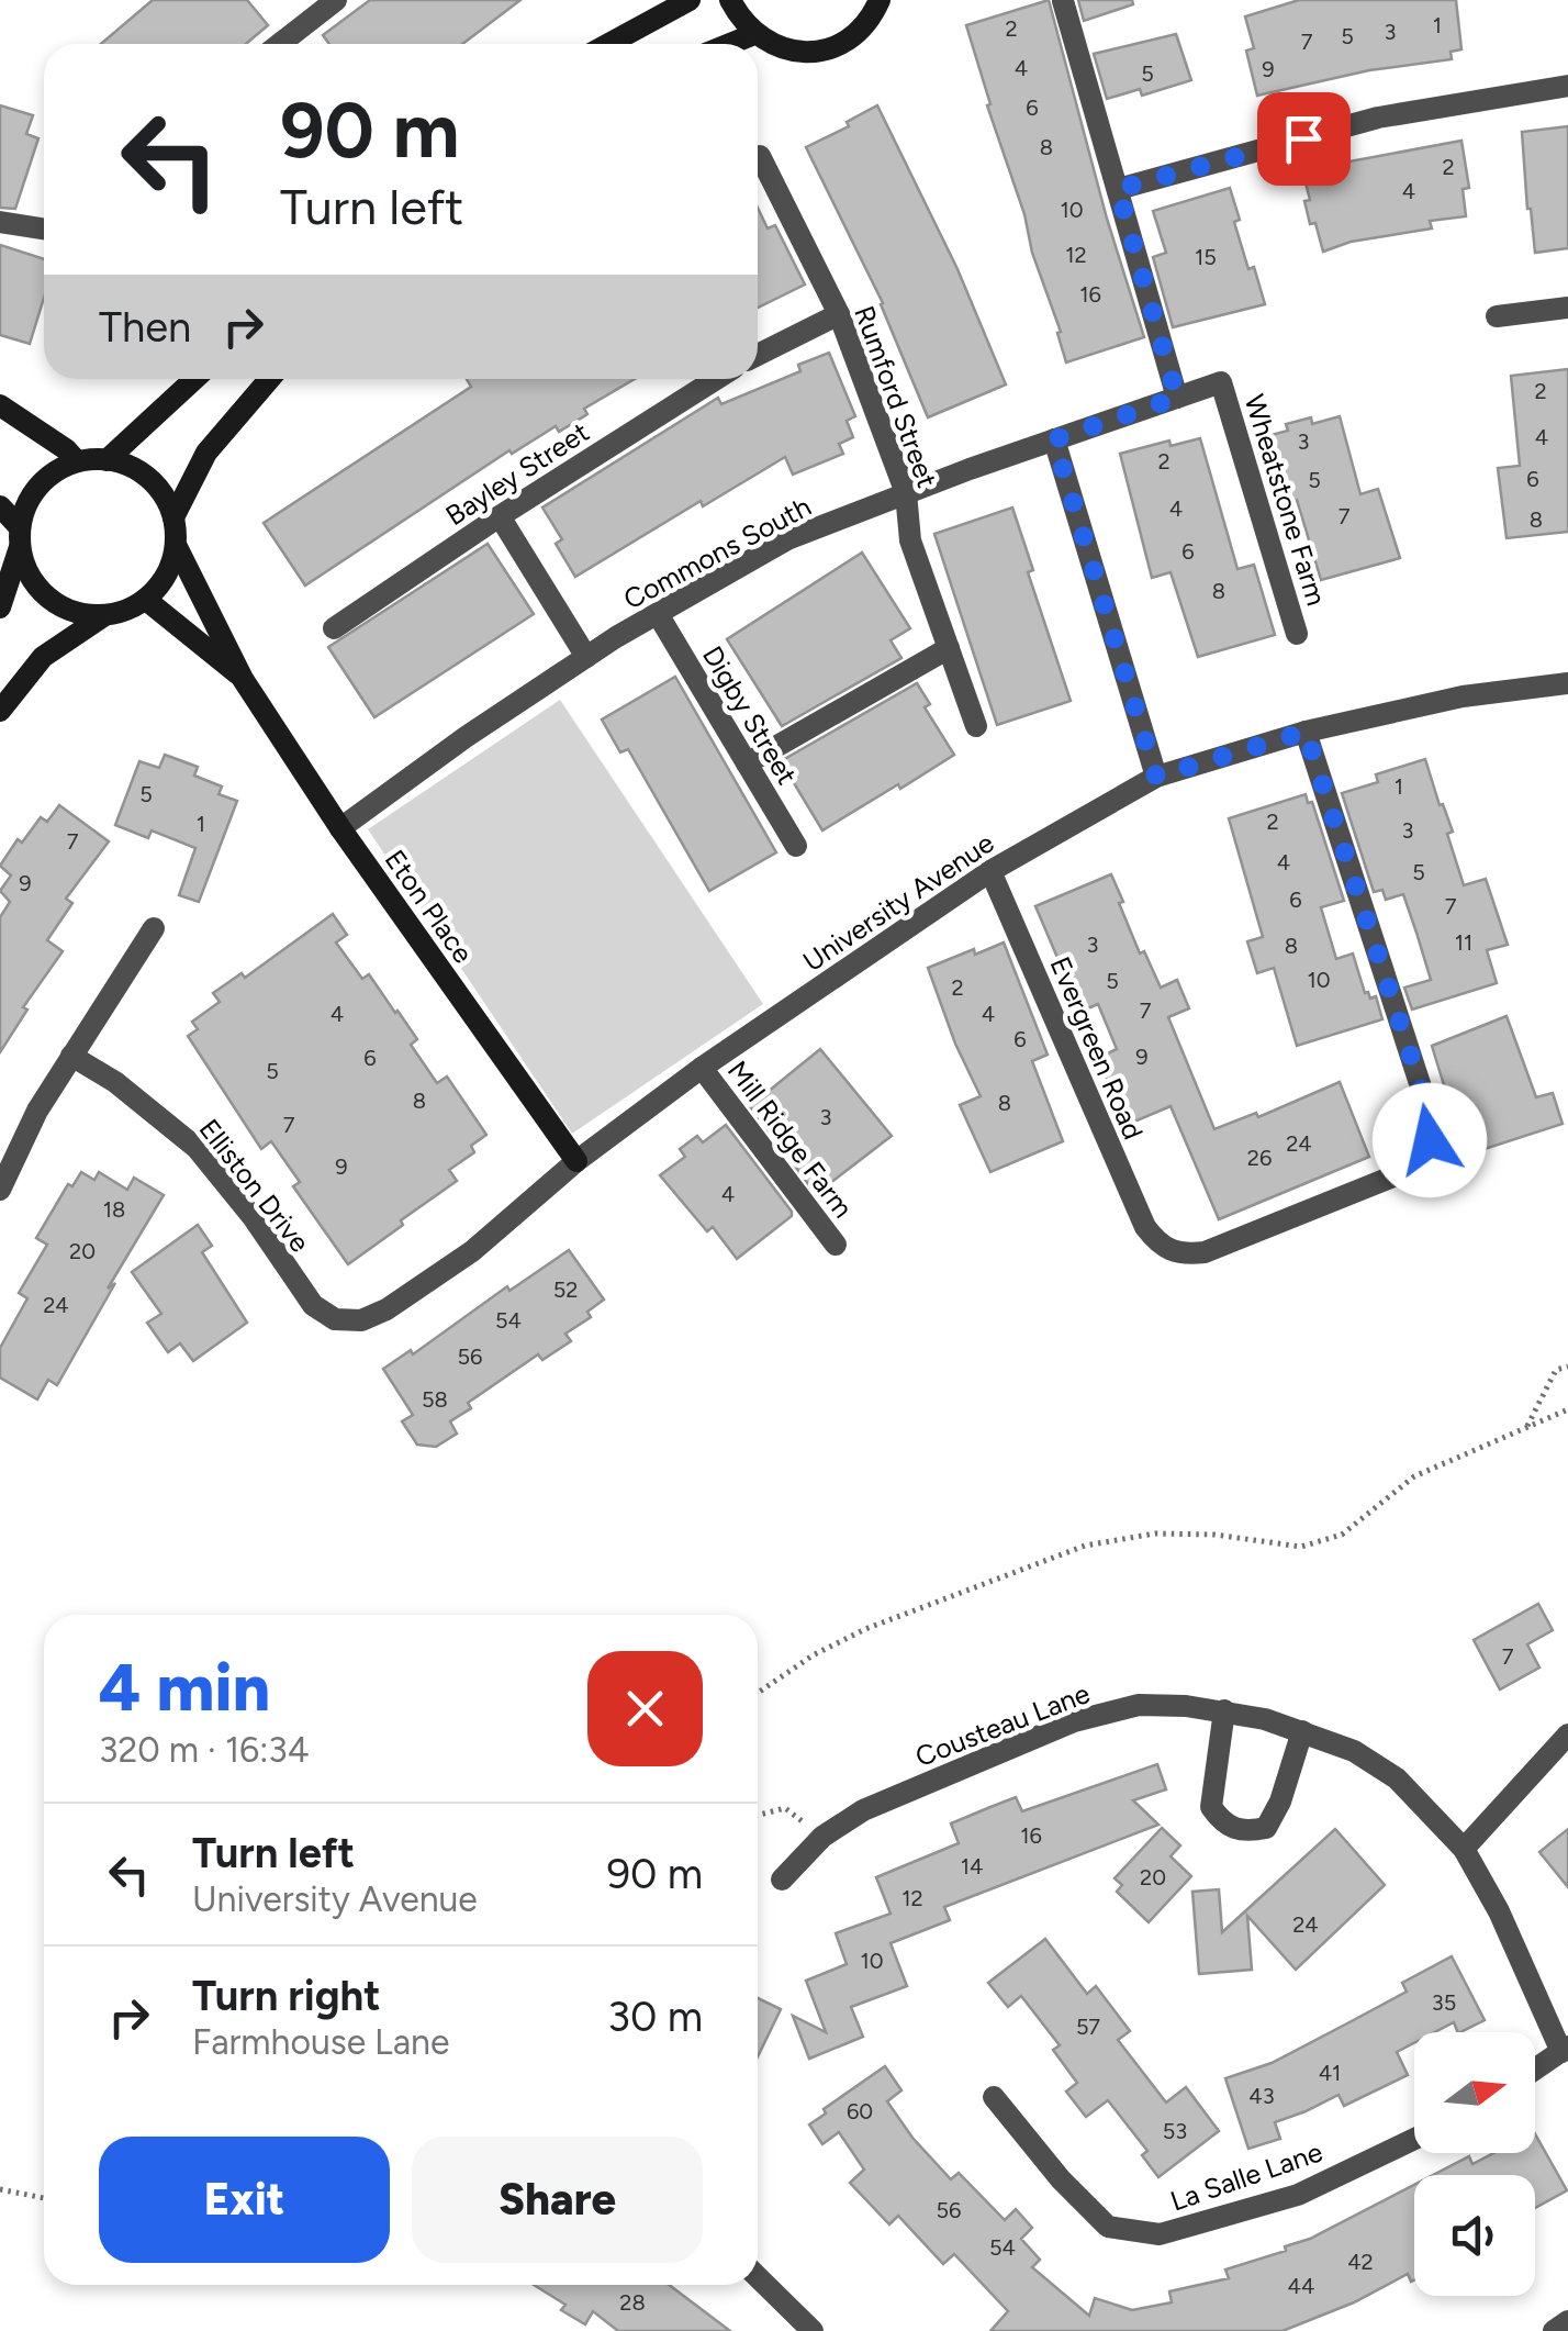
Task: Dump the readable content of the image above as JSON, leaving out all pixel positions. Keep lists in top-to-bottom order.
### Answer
{
  "streets": {
    "main road": ["Eton Place"],
    "street": [
      "Rumford Street",
      "Bayley Street",
      "Wheatstone Farm",
      "Commons South",
      "Digby Street",
      "University Avenue",
      "Evergreen Road",
      "Mill Ridge Farm",
      "Elliston Drive",
      "Cousteau Lane",
      "La Salle Lane"
    ]
  },
  "crossings": [
    ["Rumford Street", "Commons South"],
    ["Wheatstone Farm", "Commons South"],
    ["Commons South", "Digby Street"],
    ["Commons South", "Eton Place"],
    ["University Avenue", "Eton Place"],
    ["University Avenue", "Evergreen Road"],
    ["University Avenue", "Mill Ridge Farm"],
    ["University Avenue", "Elliston Drive"]
  ],
  "house_numbers": [
    "1",
    "2",
    "3",
    "5",
    "7",
    "4",
    "9",
    "5",
    "6",
    "8",
    "2",
    "4",
    "10",
    "12",
    "15",
    "16",
    "2",
    "4",
    "3",
    "2",
    "6",
    "5",
    "4",
    "7",
    "8",
    "6",
    "8",
    "1",
    "5",
    "2",
    "1",
    "3",
    "7",
    "4",
    "5",
    "9",
    "6",
    "7",
    "11",
    "3",
    "8",
    "10",
    "5",
    "2",
    "7",
    "4",
    "4",
    "6",
    "9",
    "6",
    "5",
    "8",
    "8",
    "3",
    "7",
    "24",
    "26",
    "9",
    "4",
    "18",
    "20",
    "52",
    "24",
    "54",
    "56",
    "58",
    "7",
    "16",
    "14",
    "20",
    "12",
    "24",
    "10",
    "35",
    "57",
    "41",
    "43",
    "60",
    "53",
    "56",
    "54",
    "42",
    "44",
    "28"
  ],
  "north": "right",
  "page": {
    "turn": ["90 m", "Turn left"],
    "then": "Then",
    "heading": ["4 min", "320 m · 16:34"],
    "list": [
      {
        "name": "Turn left",
        "note": "University Avenue",
        "value": "90 m"
      },
      {
        "name": "Turn right",
        "note": "Farmhouse Lane",
        "value": "30 m"
      }
    ],
    "buttons": ["Exit", "Share"]
  }
}
